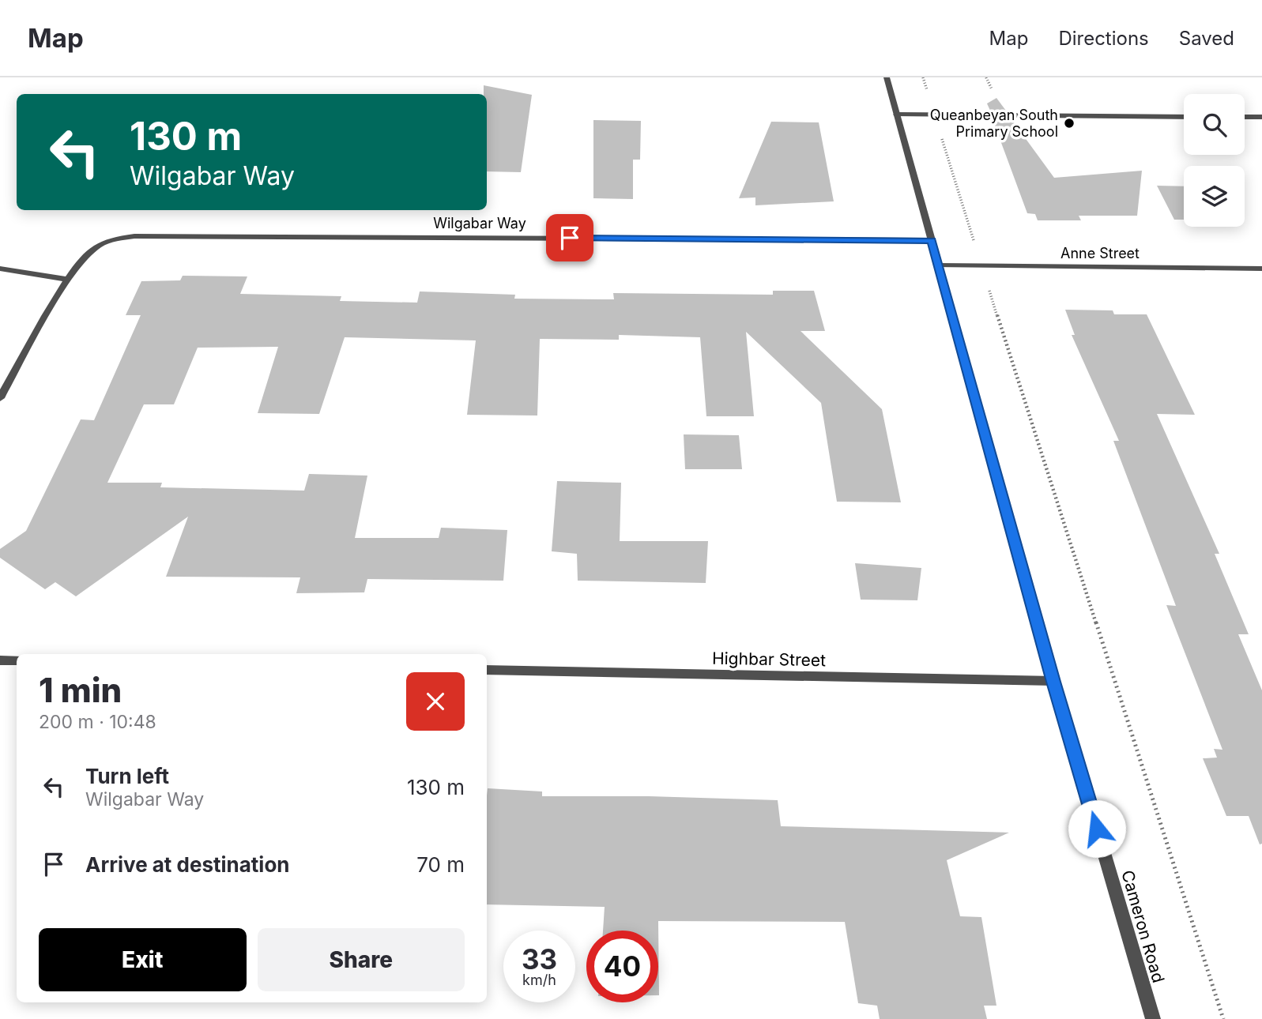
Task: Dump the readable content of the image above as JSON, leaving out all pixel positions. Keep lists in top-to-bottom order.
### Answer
{
  "streets": {
    "street": [
      "Wilgabar Way",
      "Anne Street",
      "Highbar Street",
      "Cameron Road"
    ]
  },
  "crossings": [
    ["Wilgabar Way", "Cameron Road"],
    ["Anne Street", "Cameron Road"],
    ["Highbar Street", "Cameron Road"]
  ],
  "places": ["Queanbeyan South Primary School"],
  "page": {
    "header": "Map",
    "nav": ["Map", "Directions", "Saved"],
    "turn": ["130 m", "Wilgabar Way"],
    "heading": ["1 min", "200 m · 10:48"],
    "list": [
      {
        "name": "Turn left",
        "note": "Wilgabar Way",
        "value": "130 m"
      },
      {
        "name": "Arrive at destination",
        "value": "70 m"
      }
    ],
    "buttons": ["Exit", "Share"],
    "speed": "33 km/h",
    "limit": "40"
  }
}
